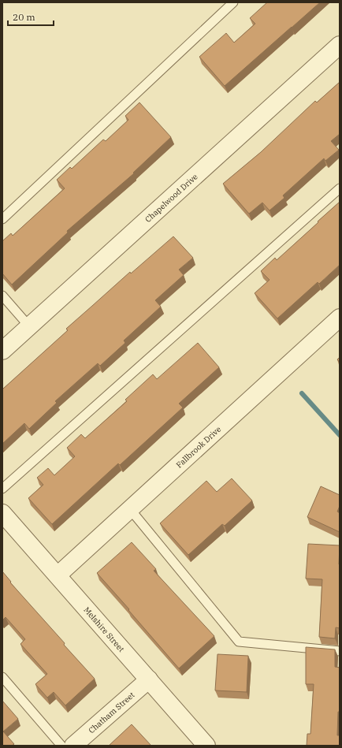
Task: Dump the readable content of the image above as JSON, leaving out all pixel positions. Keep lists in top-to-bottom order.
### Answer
{
  "streets": {
    "street": [
      "Chapelwood Drive",
      "Fallbrook Drive",
      "Melshire Street",
      "Chatham Street"
    ]
  },
  "crossings": [
    ["Fallbrook Drive", "Melshire Street"],
    ["Melshire Street", "Chatham Street"]
  ],
  "scale_bar": "20 m"
}
